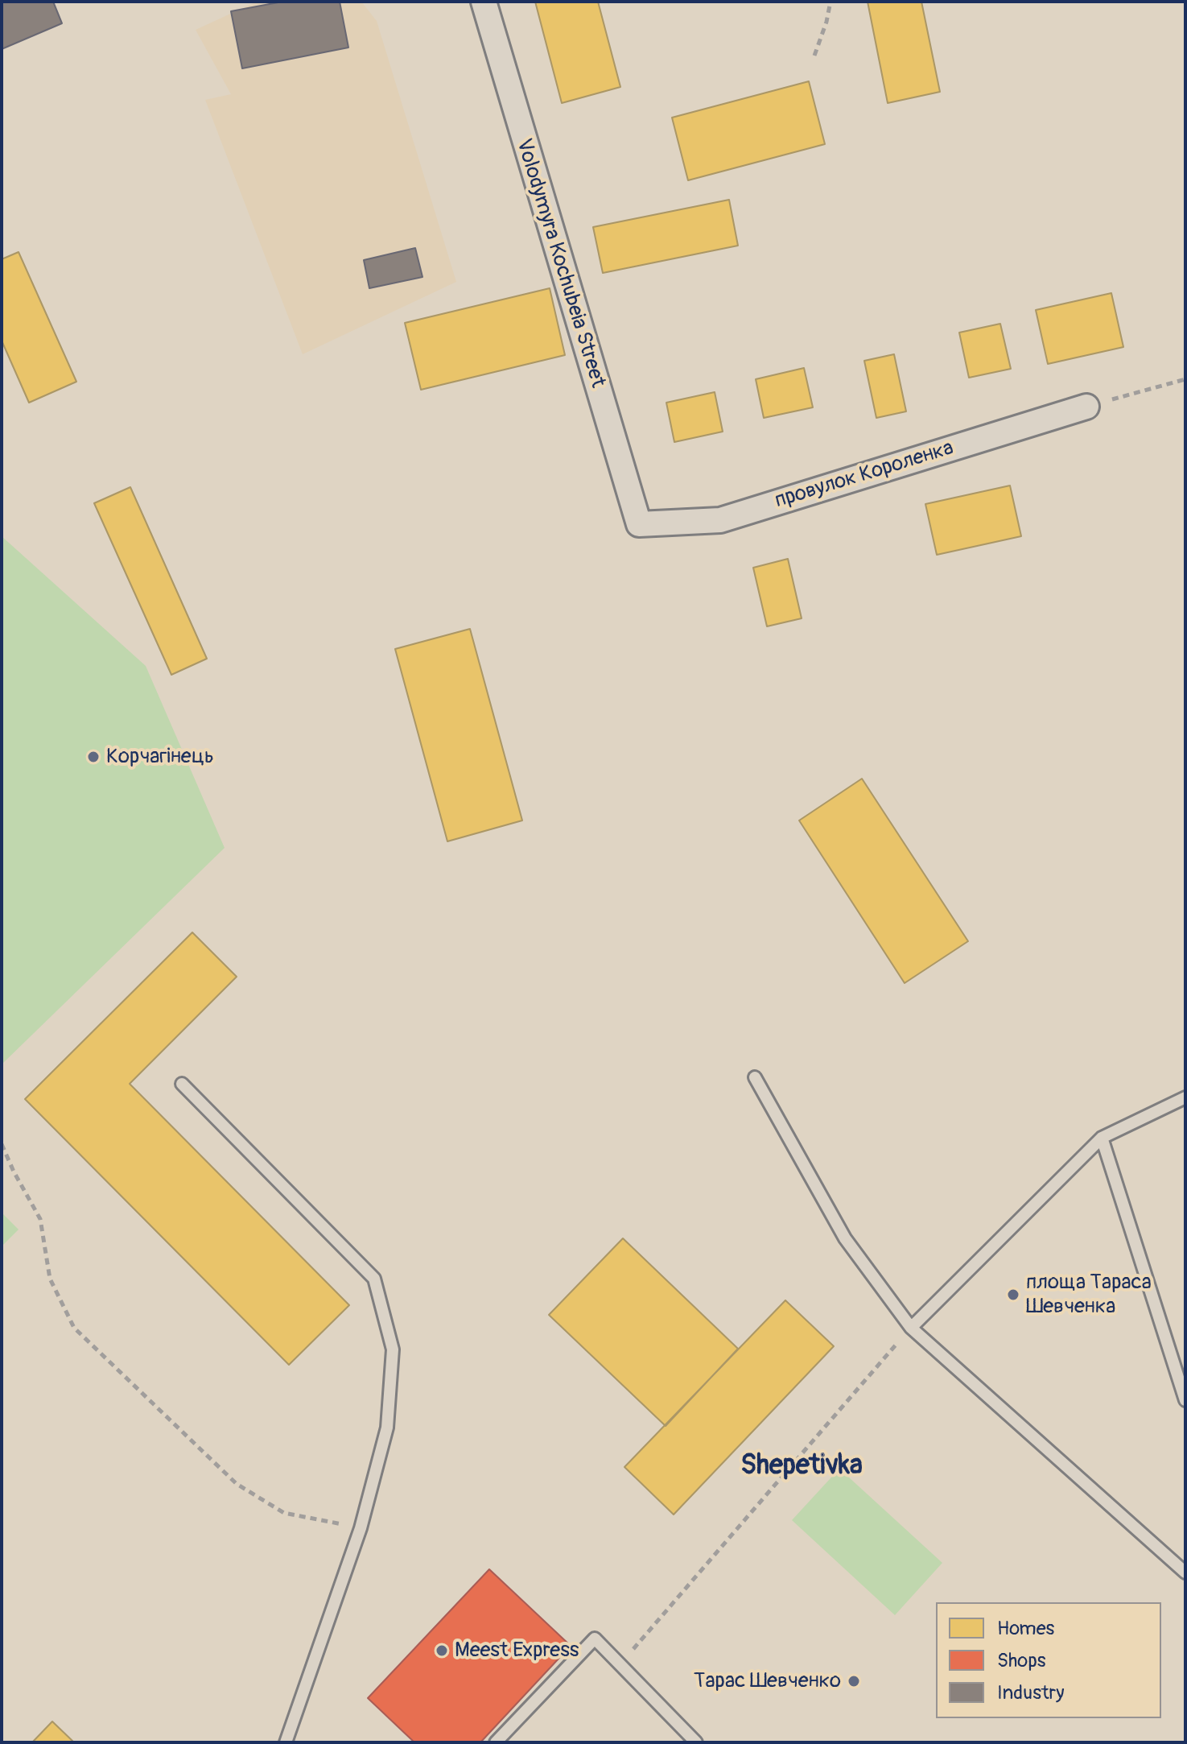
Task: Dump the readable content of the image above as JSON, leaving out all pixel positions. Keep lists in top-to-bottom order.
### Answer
{
  "streets": {
    "street": ["Volodymyra Kochubeia Street", "провулок Короленка"]
  },
  "crossings": [
    ["Volodymyra Kochubeia Street", "провулок Короленка"]
  ],
  "districts": ["Shepetivka"],
  "places": [
    "Корчагінець",
    "площа Тараса Шевченка",
    "Meest Express",
    "Тарас Шевченко"
  ],
  "legend": ["Homes", "Shops", "Industry"]
}
